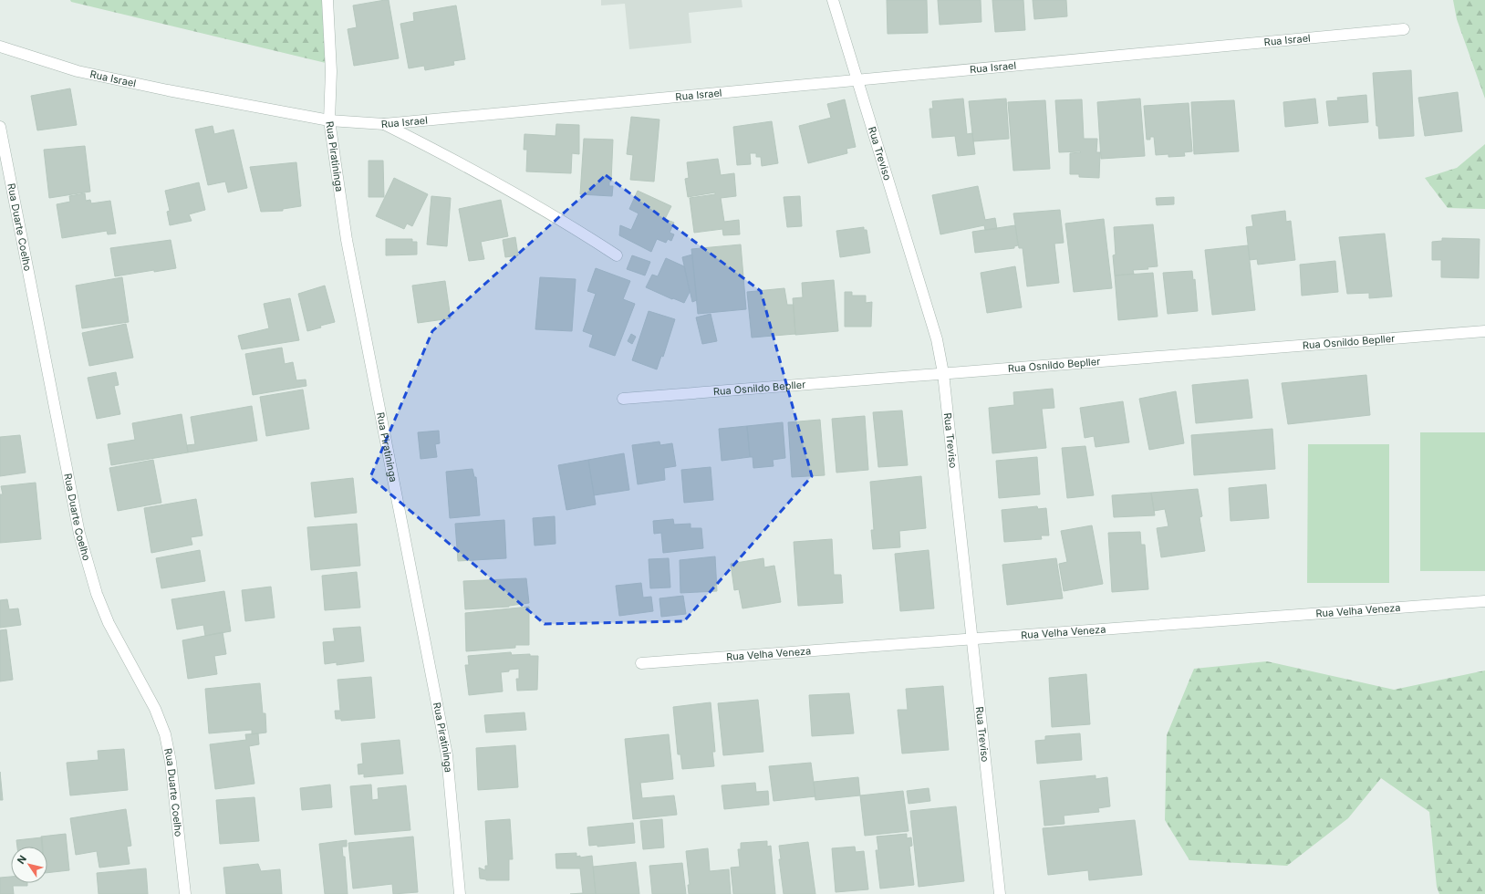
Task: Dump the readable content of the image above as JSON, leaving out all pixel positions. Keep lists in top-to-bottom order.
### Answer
{
  "streets": {
    "street": [
      "Rua Israel",
      "Rua Treviso",
      "Rua Piratininga",
      "Rua Duarte Coelho",
      "Rua Osnildo Bepller",
      "Rua Velha Veneza"
    ]
  },
  "crossings": [
    ["Rua Israel", "Rua Treviso"],
    ["Rua Israel", "Rua Piratininga"],
    ["Rua Treviso", "Rua Osnildo Bepller"],
    ["Rua Treviso", "Rua Velha Veneza"]
  ],
  "north": "top left"
}
